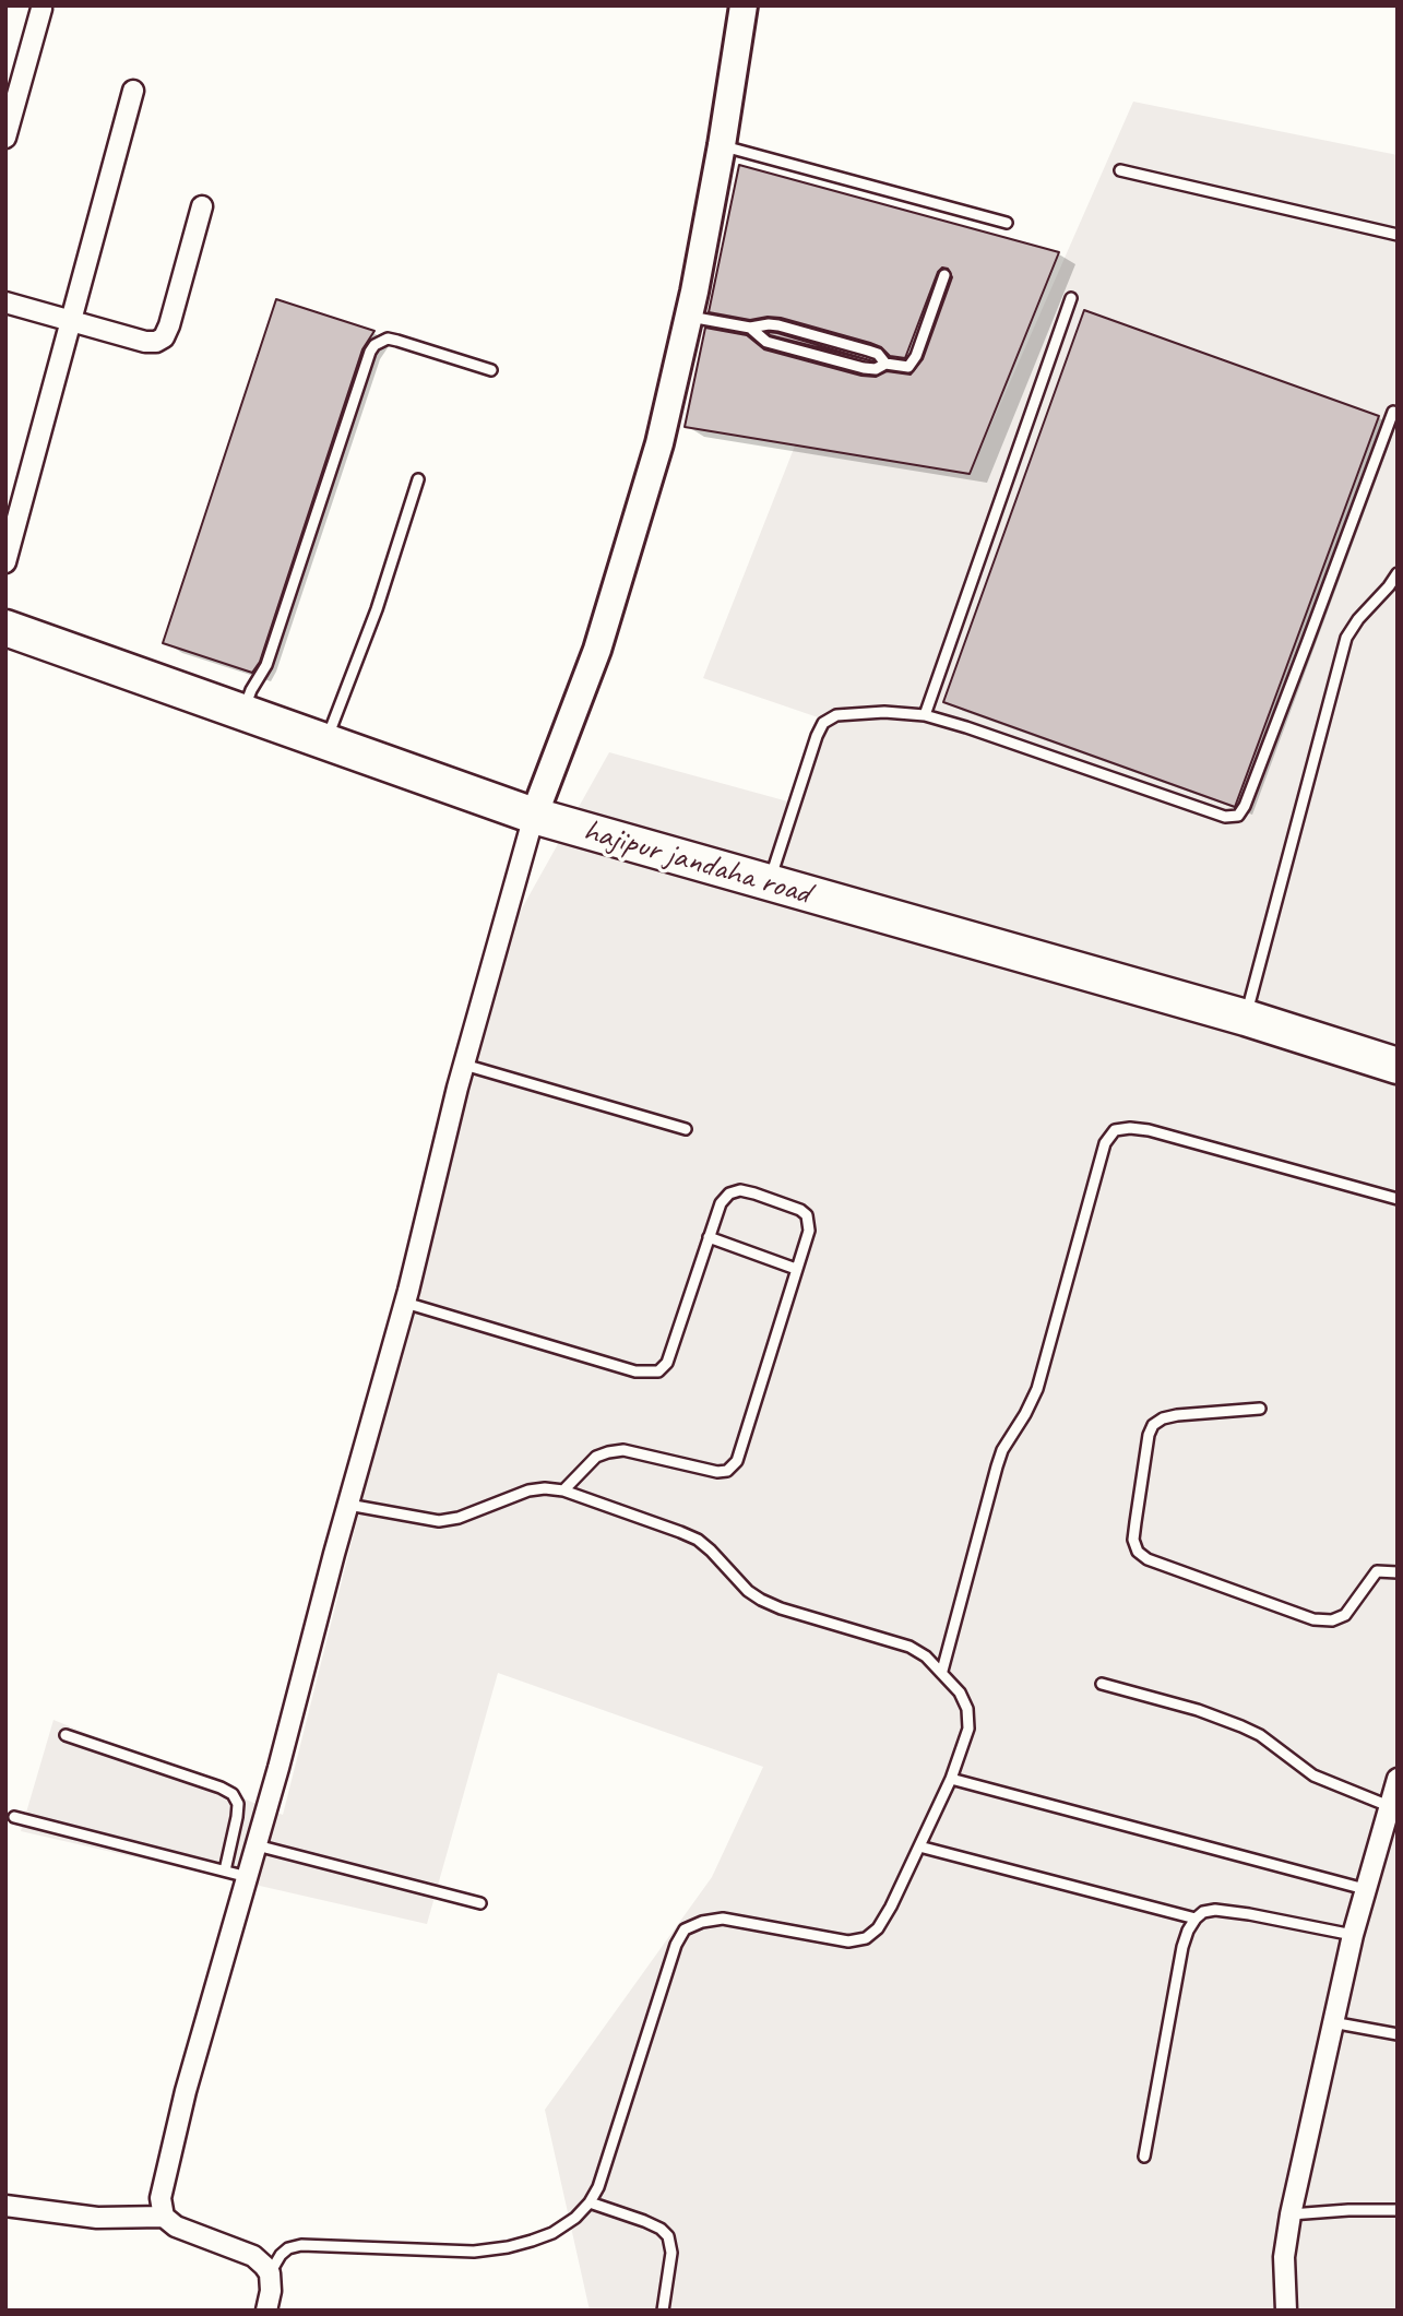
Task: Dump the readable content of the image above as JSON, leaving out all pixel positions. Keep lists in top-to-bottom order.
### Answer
{
  "streets": {
    "highway": ["hajipur jandaha road"]
  }
}
